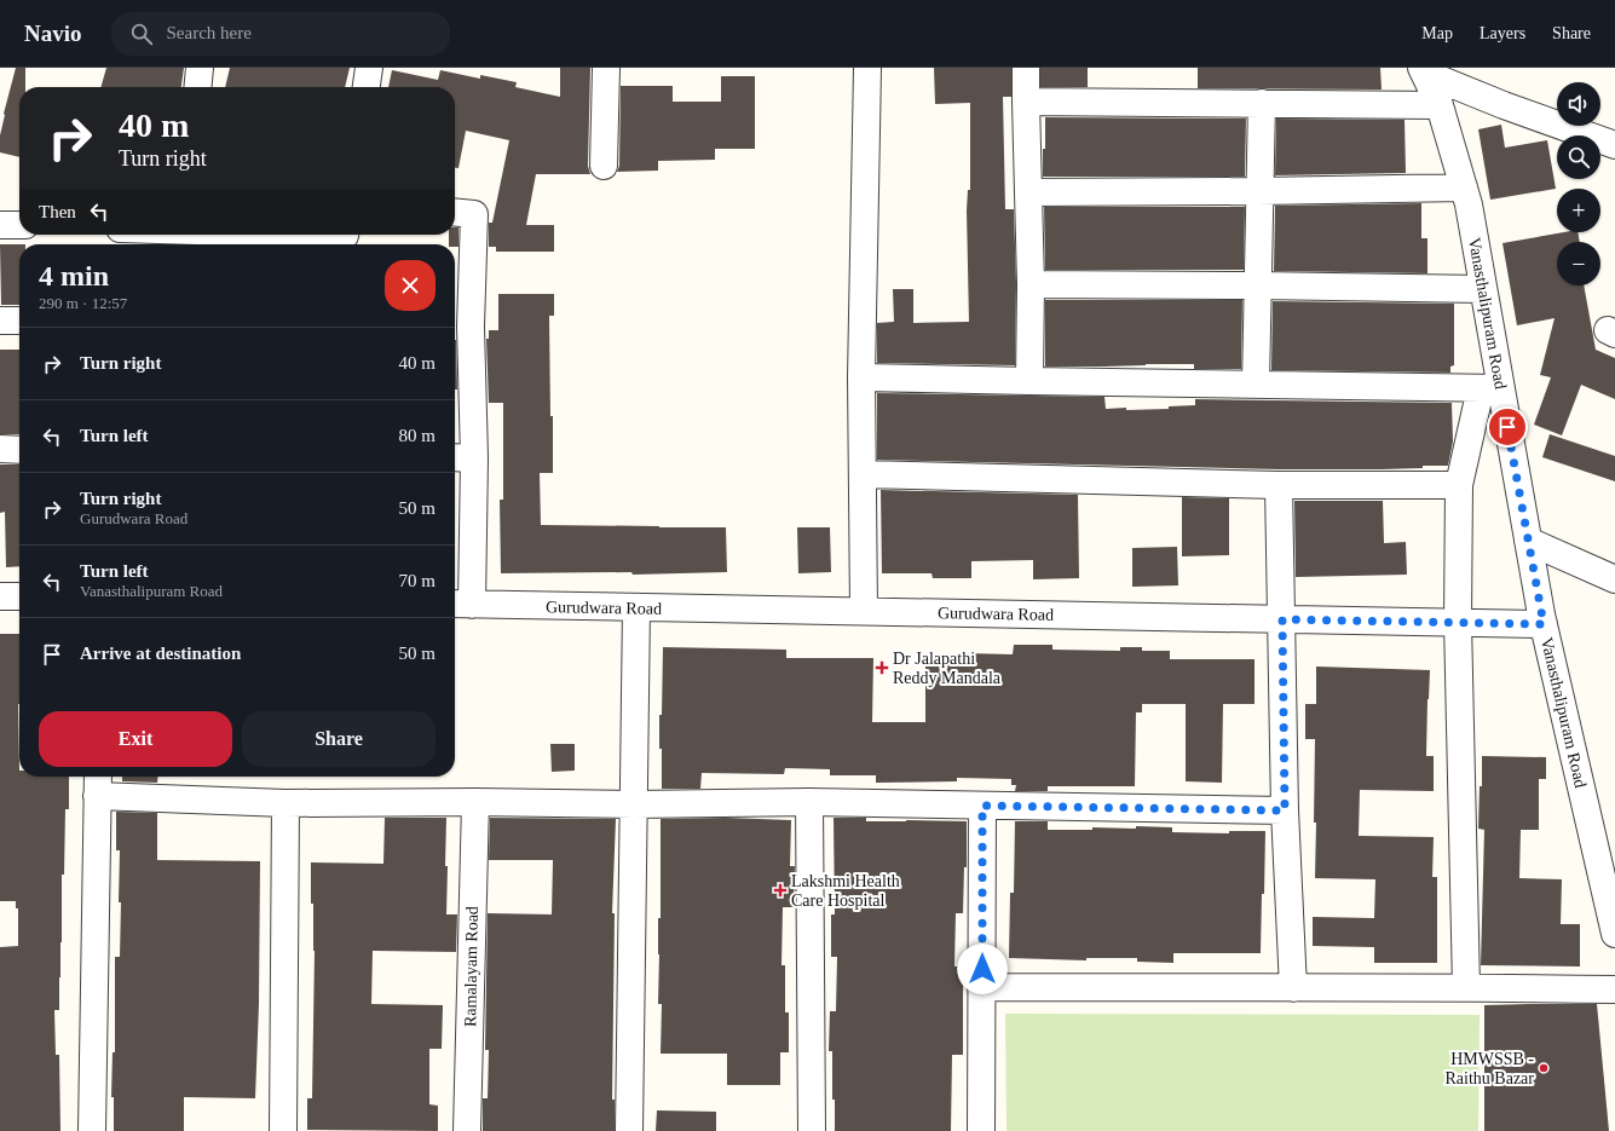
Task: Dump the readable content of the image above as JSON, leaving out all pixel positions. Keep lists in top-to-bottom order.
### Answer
{
  "streets": {
    "street": ["Vanasthalipuram Road", "Gurudwara Road", "Ramalayam Road"]
  },
  "crossings": [
    ["Vanasthalipuram Road", "Gurudwara Road"]
  ],
  "places": {
    "health": ["Dr Jalapathi Reddy Mandala", "Lakshmi Health Care Hospital"],
    "other": ["HMWSSB - Raithu Bazar"]
  },
  "page": {
    "header": "Navio",
    "search": "Search here",
    "nav": ["Map", "Layers", "Share"],
    "map_buttons": ["+", "−"],
    "turn": ["40 m", "Turn right"],
    "then": "Then",
    "heading": ["4 min", "290 m · 12:57"],
    "list": [
      {
        "name": "Turn right",
        "value": "40 m"
      },
      {
        "name": "Turn left",
        "value": "80 m"
      },
      {
        "name": "Turn right",
        "note": "Gurudwara Road",
        "value": "50 m"
      },
      {
        "name": "Turn left",
        "note": "Vanasthalipuram Road",
        "value": "70 m"
      },
      {
        "name": "Arrive at destination",
        "value": "50 m"
      }
    ],
    "buttons": ["Exit", "Share"]
  }
}
